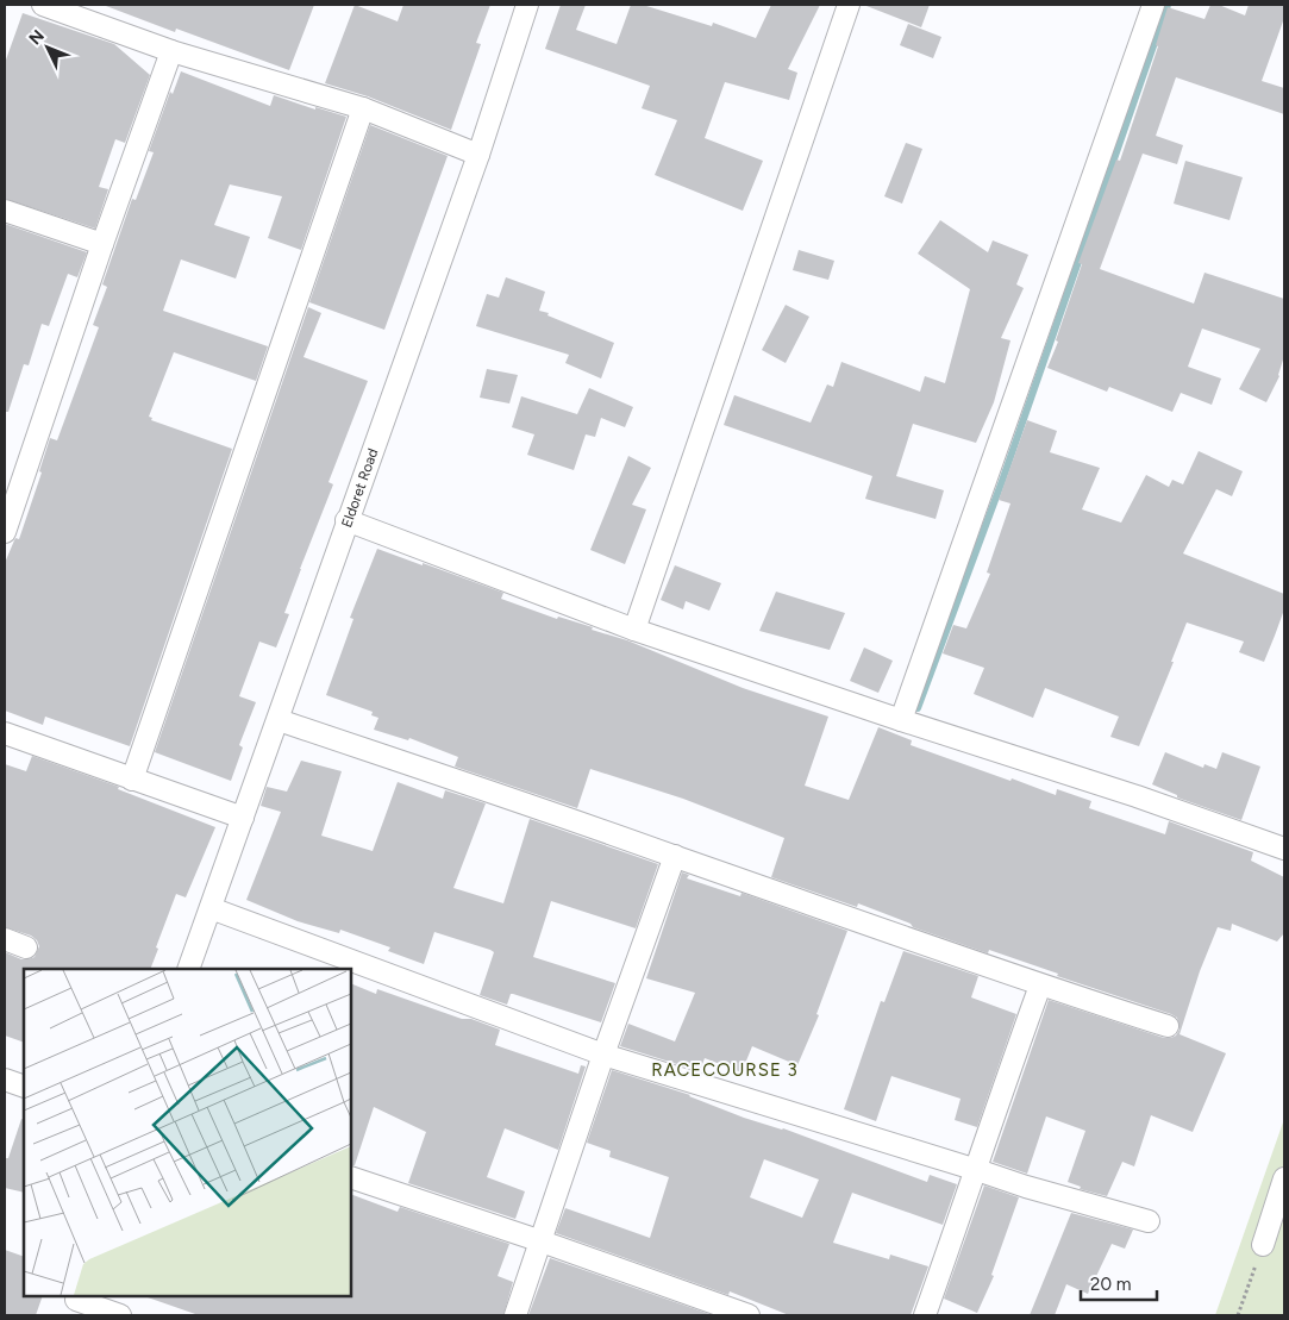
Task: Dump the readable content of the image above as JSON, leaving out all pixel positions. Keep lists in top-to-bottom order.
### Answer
{
  "streets": {
    "street": ["Eldoret Road"]
  },
  "districts": ["RACECOURSE 3"],
  "scale_bar": "20 m",
  "north": "top left"
}
